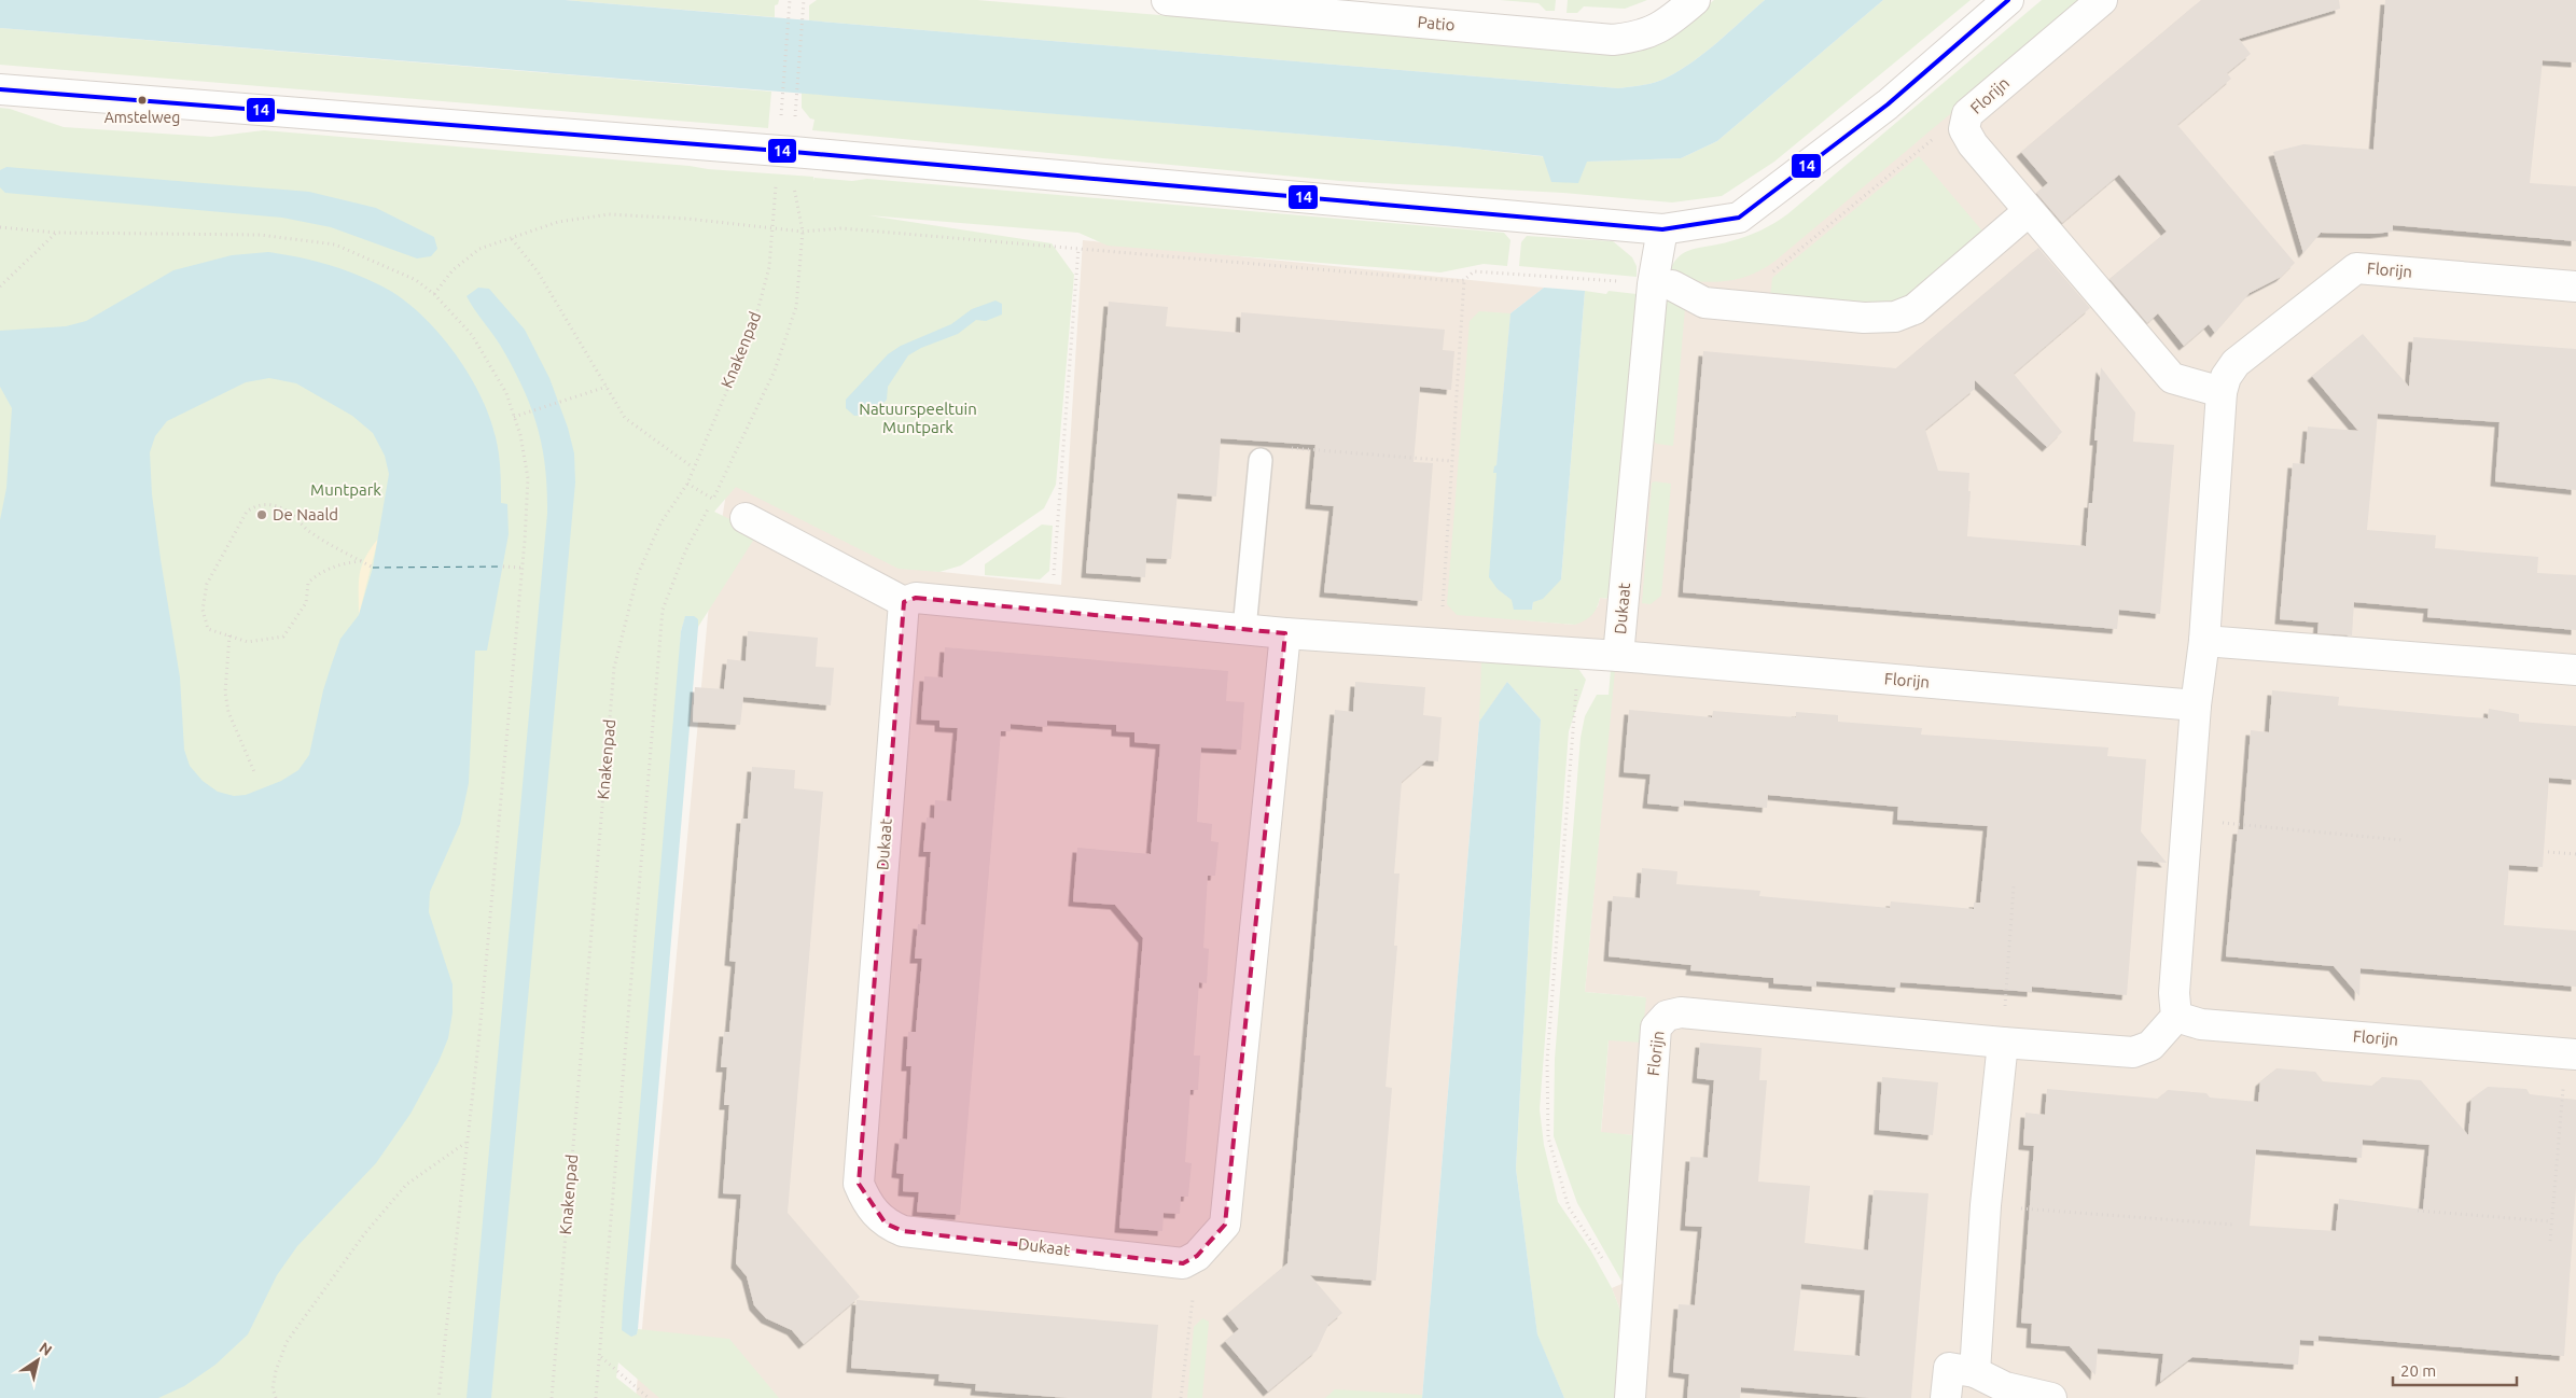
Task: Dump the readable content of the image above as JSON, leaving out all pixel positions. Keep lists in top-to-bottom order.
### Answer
{
  "streets": {
    "street": ["Patio", "Florijn", "Dukaat"],
    "path": ["Knakenpad"]
  },
  "crossings": [
    ["Florijn", "Dukaat"]
  ],
  "parks": ["Natuurspeeltuin Muntpark", "Muntpark"],
  "places": ["Amstelweg", "De Naald"],
  "lines": ["transit line 14"],
  "scale_bar": "20 m",
  "north": "top right"
}
